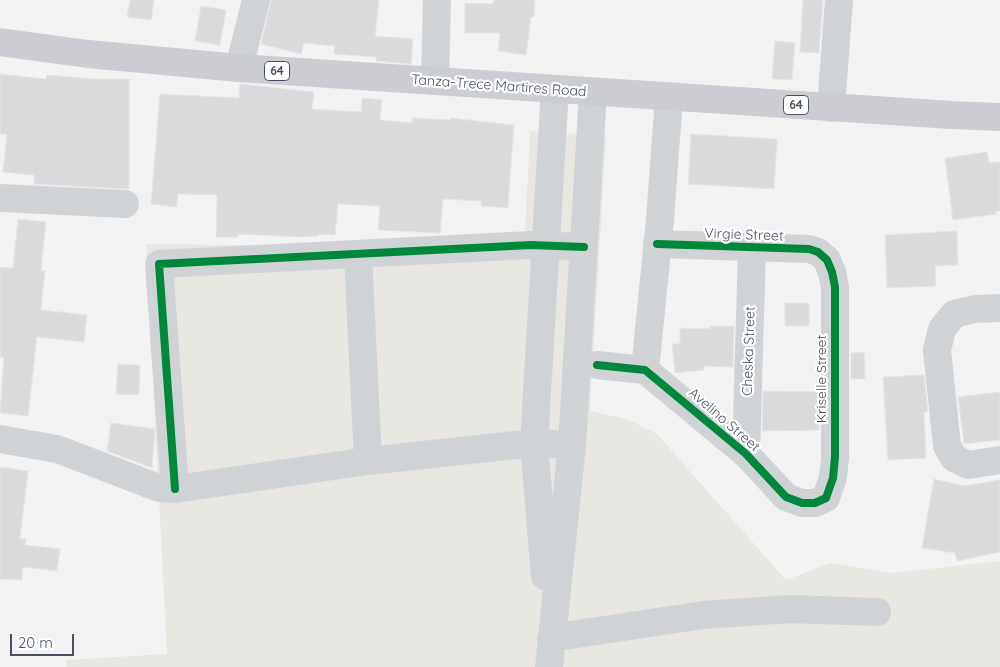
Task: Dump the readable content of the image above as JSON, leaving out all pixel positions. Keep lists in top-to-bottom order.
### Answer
{
  "streets": {
    "main road": ["64", "Tanza-Trece Martires Road"],
    "street": [
      "Virgie Street",
      "Cheska Street",
      "Kriselle Street",
      "Avelino Street"
    ]
  },
  "crossings": [
    ["Virgie Street", "Cheska Street"],
    ["Virgie Street", "Kriselle Street"],
    ["Cheska Street", "Avelino Street"],
    ["Kriselle Street", "Avelino Street"]
  ],
  "scale_bar": "20 m"
}
